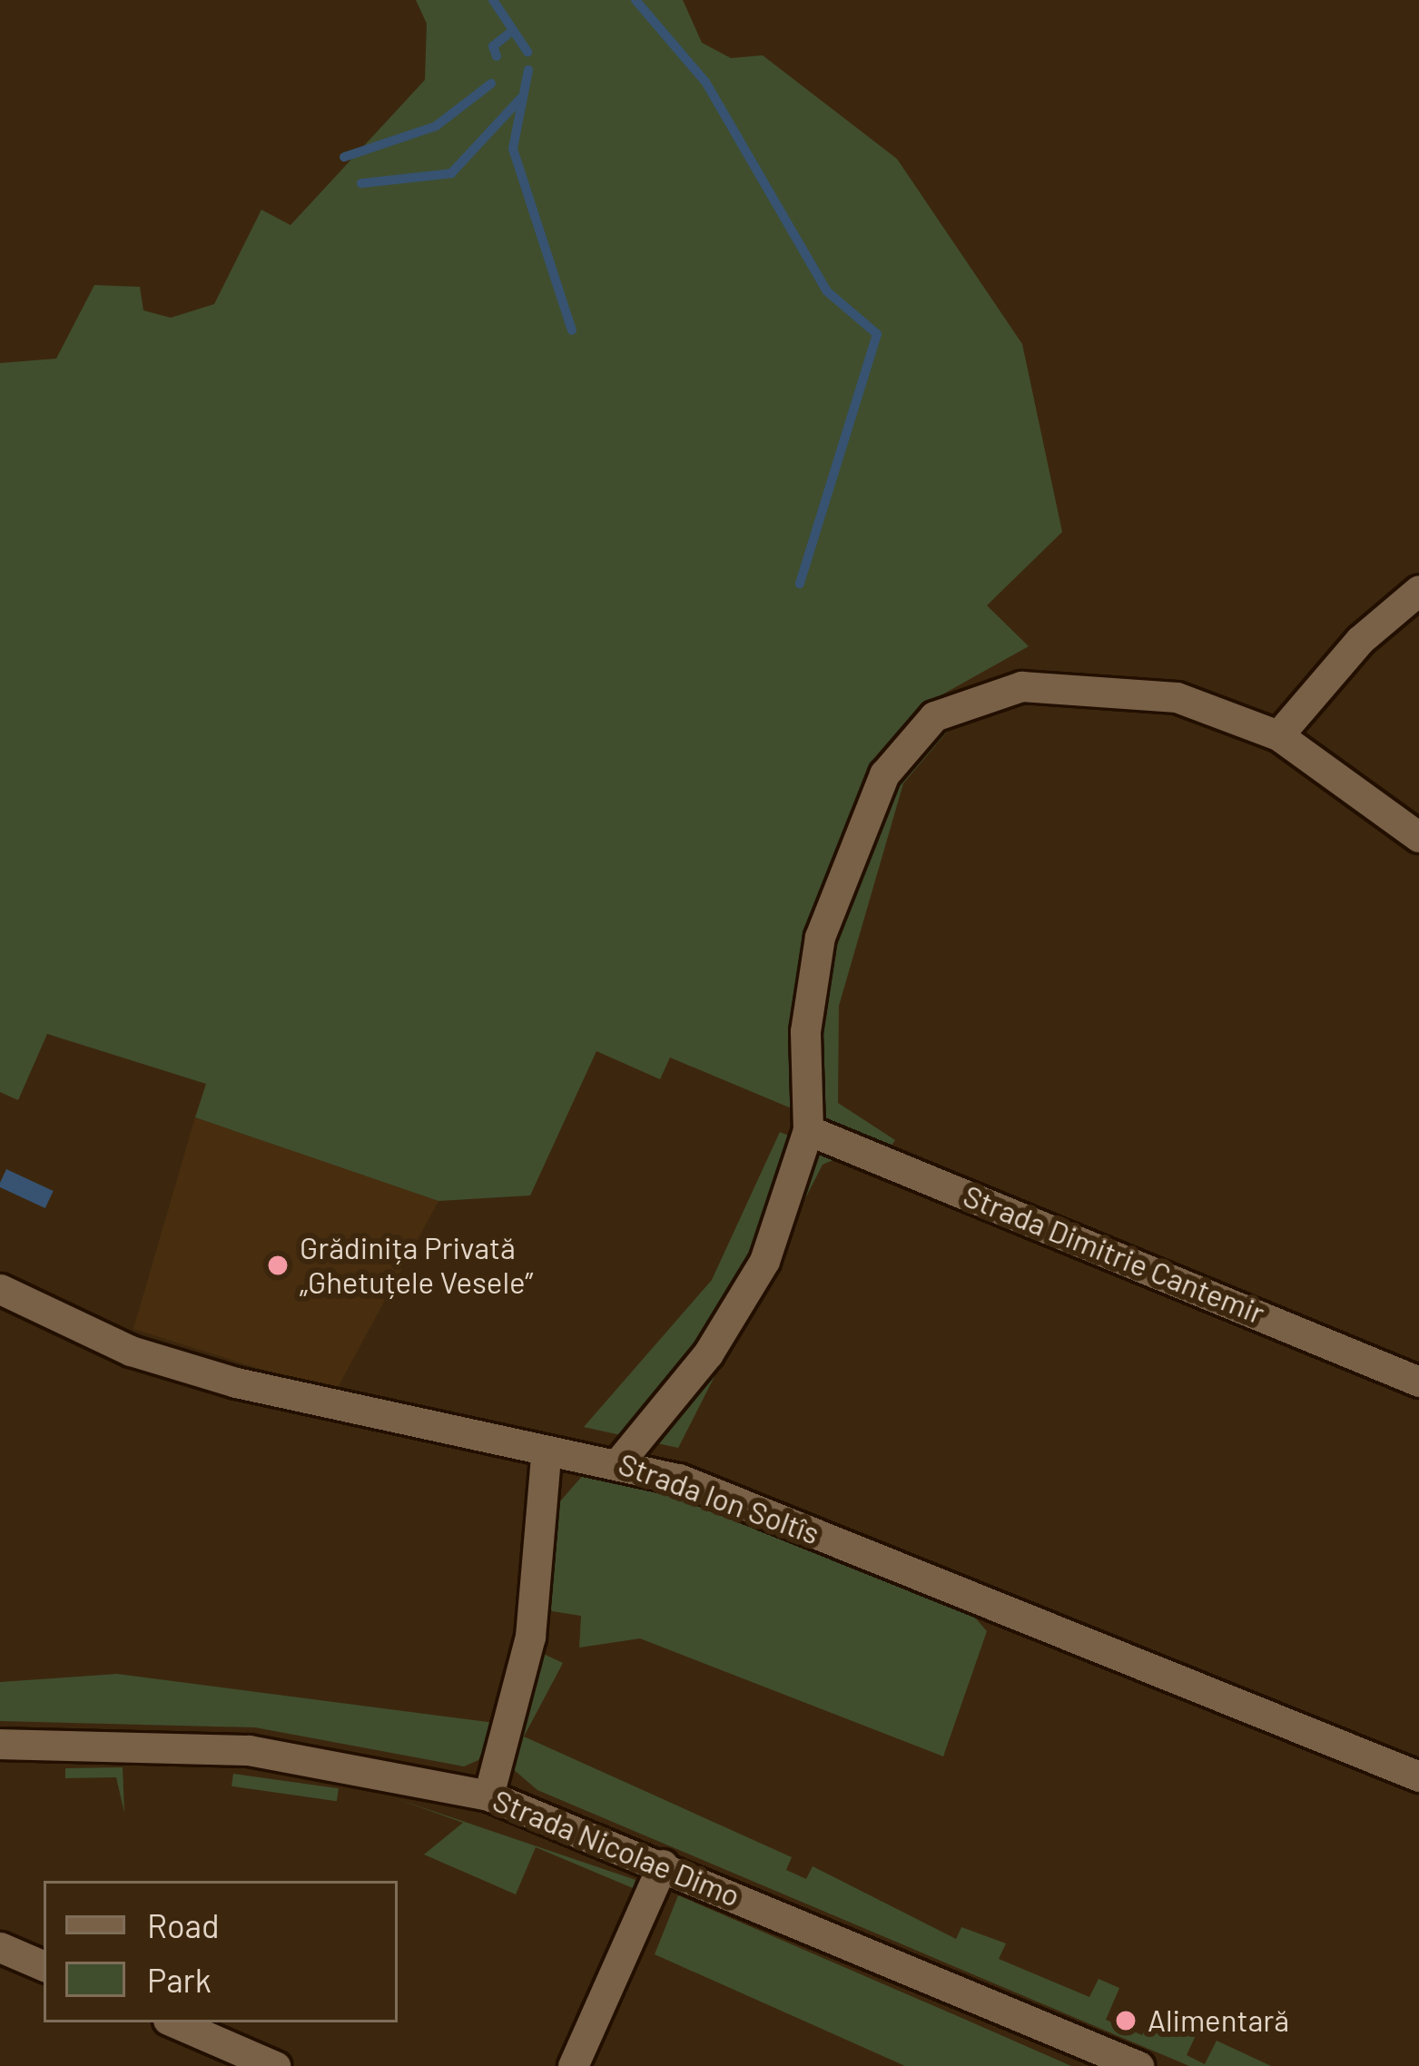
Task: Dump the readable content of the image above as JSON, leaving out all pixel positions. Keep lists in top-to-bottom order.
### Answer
{
  "streets": {
    "street": ["Strada Dimitrie Cantemir", "Strada Ion Soltîs", "Strada Nicolae Dimo"]
  },
  "places": ["Grădinița Privată „Ghetuțele Vesele”", "Alimentară"],
  "legend": ["Road", "Park"]
}
